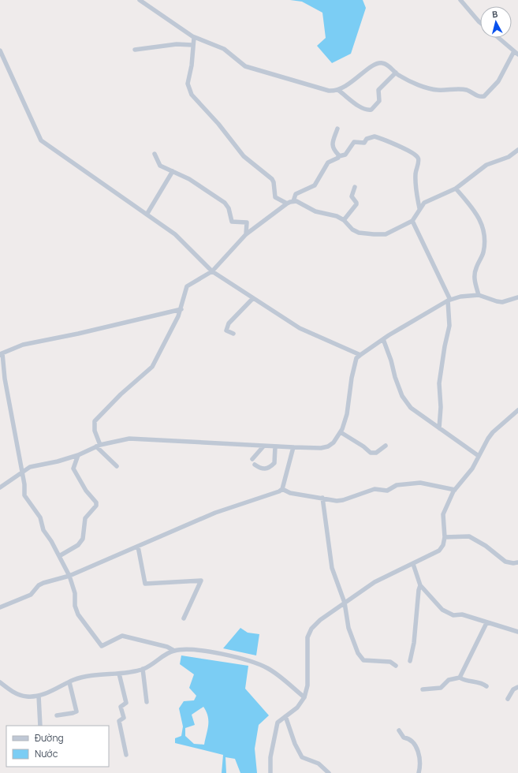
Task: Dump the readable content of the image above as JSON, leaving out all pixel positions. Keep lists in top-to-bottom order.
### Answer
{
  "legend": ["Đường", "Nước"],
  "north": "top"
}
